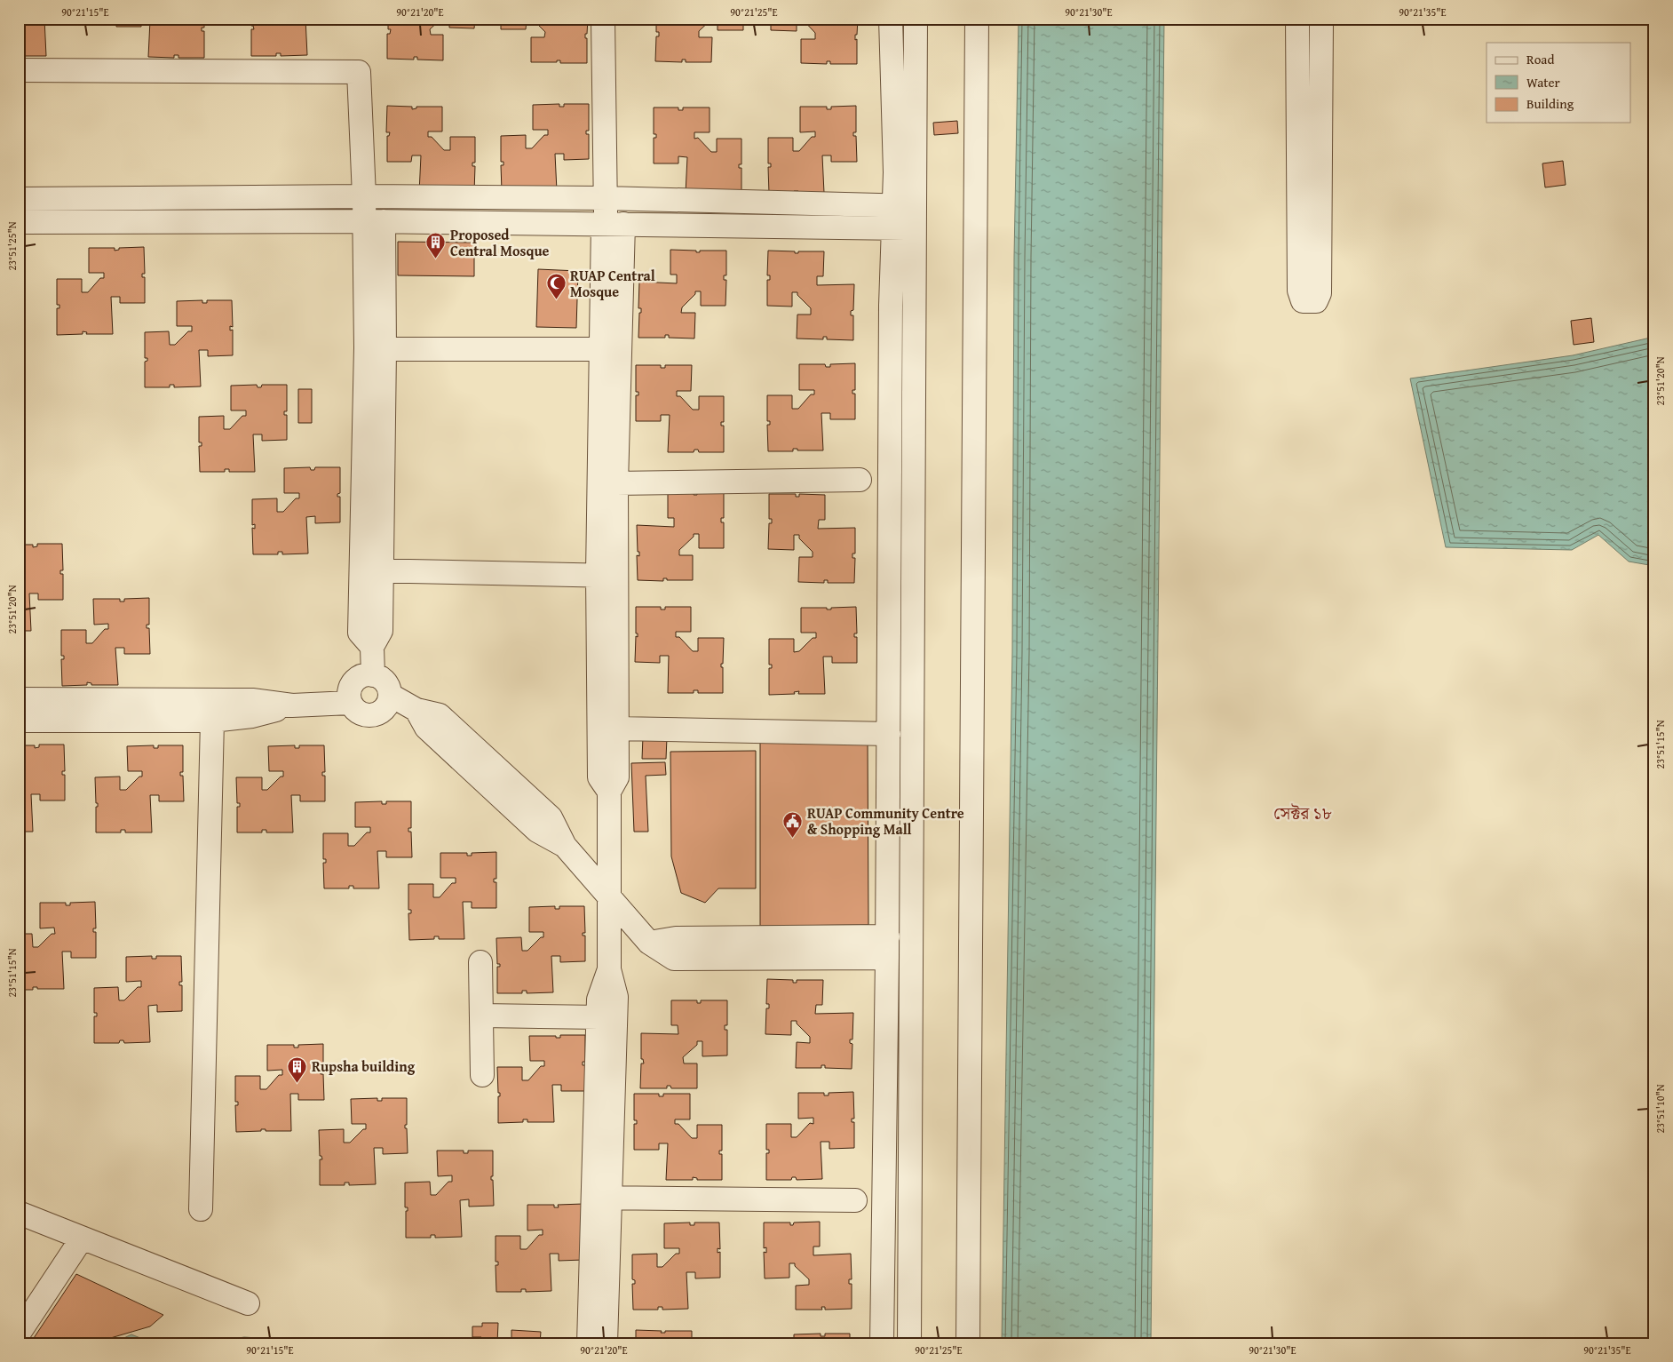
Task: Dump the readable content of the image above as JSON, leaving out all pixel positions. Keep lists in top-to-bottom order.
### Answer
{
  "districts": ["সেক্টর ১৮"],
  "places": {
    "building": ["Proposed Central Mosque", "Rupsha building"],
    "mosque": ["RUAP Central Mosque"],
    "public building": ["RUAP Community Centre & Shopping Mall"]
  },
  "legend": ["Road", "Water", "Building"],
  "coordinates": [
    "90°21'15\"E",
    "90°21'20\"E",
    "90°21'25\"E",
    "90°21'30\"E",
    "90°21'35\"E",
    "23°51'25\"N",
    "23°51'20\"N",
    "23°51'15\"N",
    "23°51'10\"N"
  ]
}
